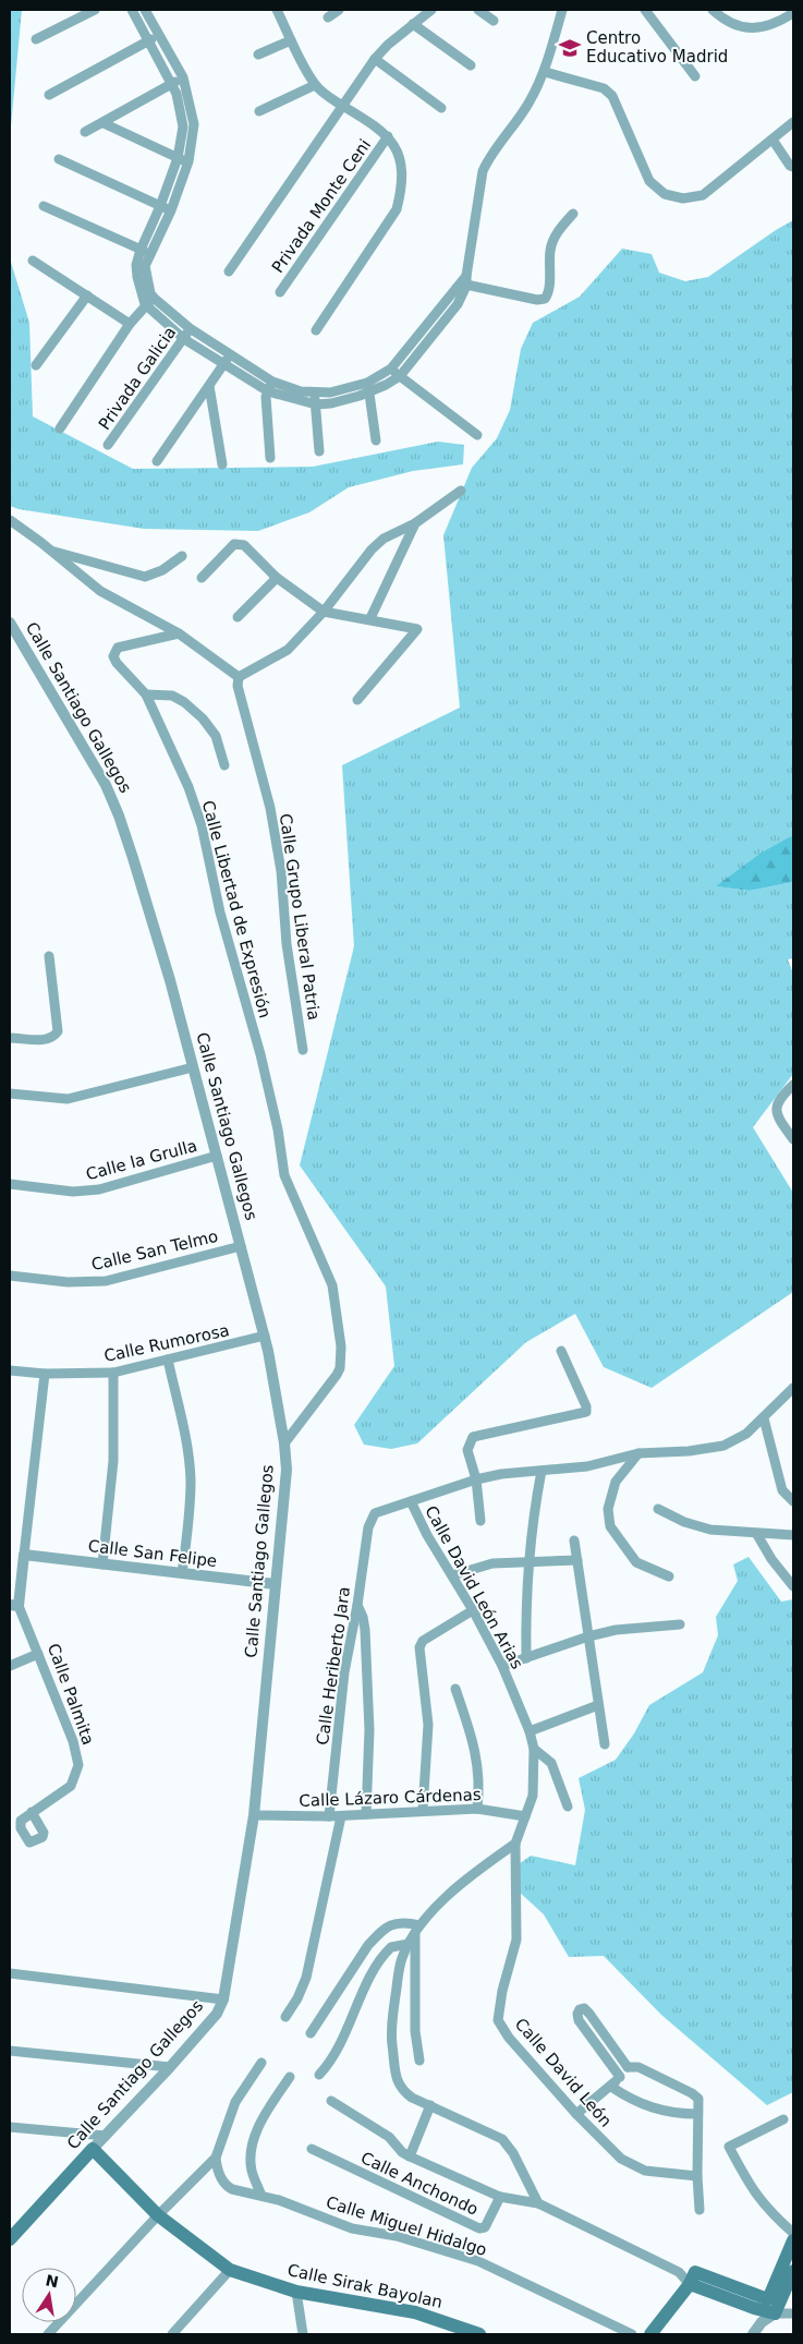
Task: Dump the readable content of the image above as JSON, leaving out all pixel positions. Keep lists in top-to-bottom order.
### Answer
{
  "streets": {
    "main road": ["Calle Santiago Gallegos", "Calle Sirak Bayolan"],
    "street": [
      "Privada Monte Ceni",
      "Privada Galicia",
      "Calle Libertad de Expresión",
      "Calle Grupo Liberal Patria",
      "Calle la Grulla",
      "Calle San Telmo",
      "Calle Rumorosa",
      "Calle San Felipe",
      "Calle David León Arias",
      "Calle Heriberto Jara",
      "Calle Palmita",
      "Calle Lázaro Cárdenas",
      "Calle David León",
      "Calle Anchondo",
      "Calle Miguel Hidalgo"
    ]
  },
  "crossings": [
    ["Calle Santiago Gallegos", "Calle Libertad de Expresión"],
    ["Calle Santiago Gallegos", "Calle la Grulla"],
    ["Calle Santiago Gallegos", "Calle San Telmo"],
    ["Calle Santiago Gallegos", "Calle Rumorosa"],
    ["Calle Santiago Gallegos", "Calle San Felipe"],
    ["Calle Santiago Gallegos", "Calle Lázaro Cárdenas"],
    ["Calle Santiago Gallegos", "Calle Sirak Bayolan"],
    ["Calle David León Arias", "Calle Heriberto Jara"],
    ["Calle David León Arias", "Calle Lázaro Cárdenas"],
    ["Calle David León Arias", "Calle David León"],
    ["Calle Heriberto Jara", "Calle Lázaro Cárdenas"]
  ],
  "places": {
    "school or university": ["Centro Educativo Madrid"]
  },
  "north": "top"
}
